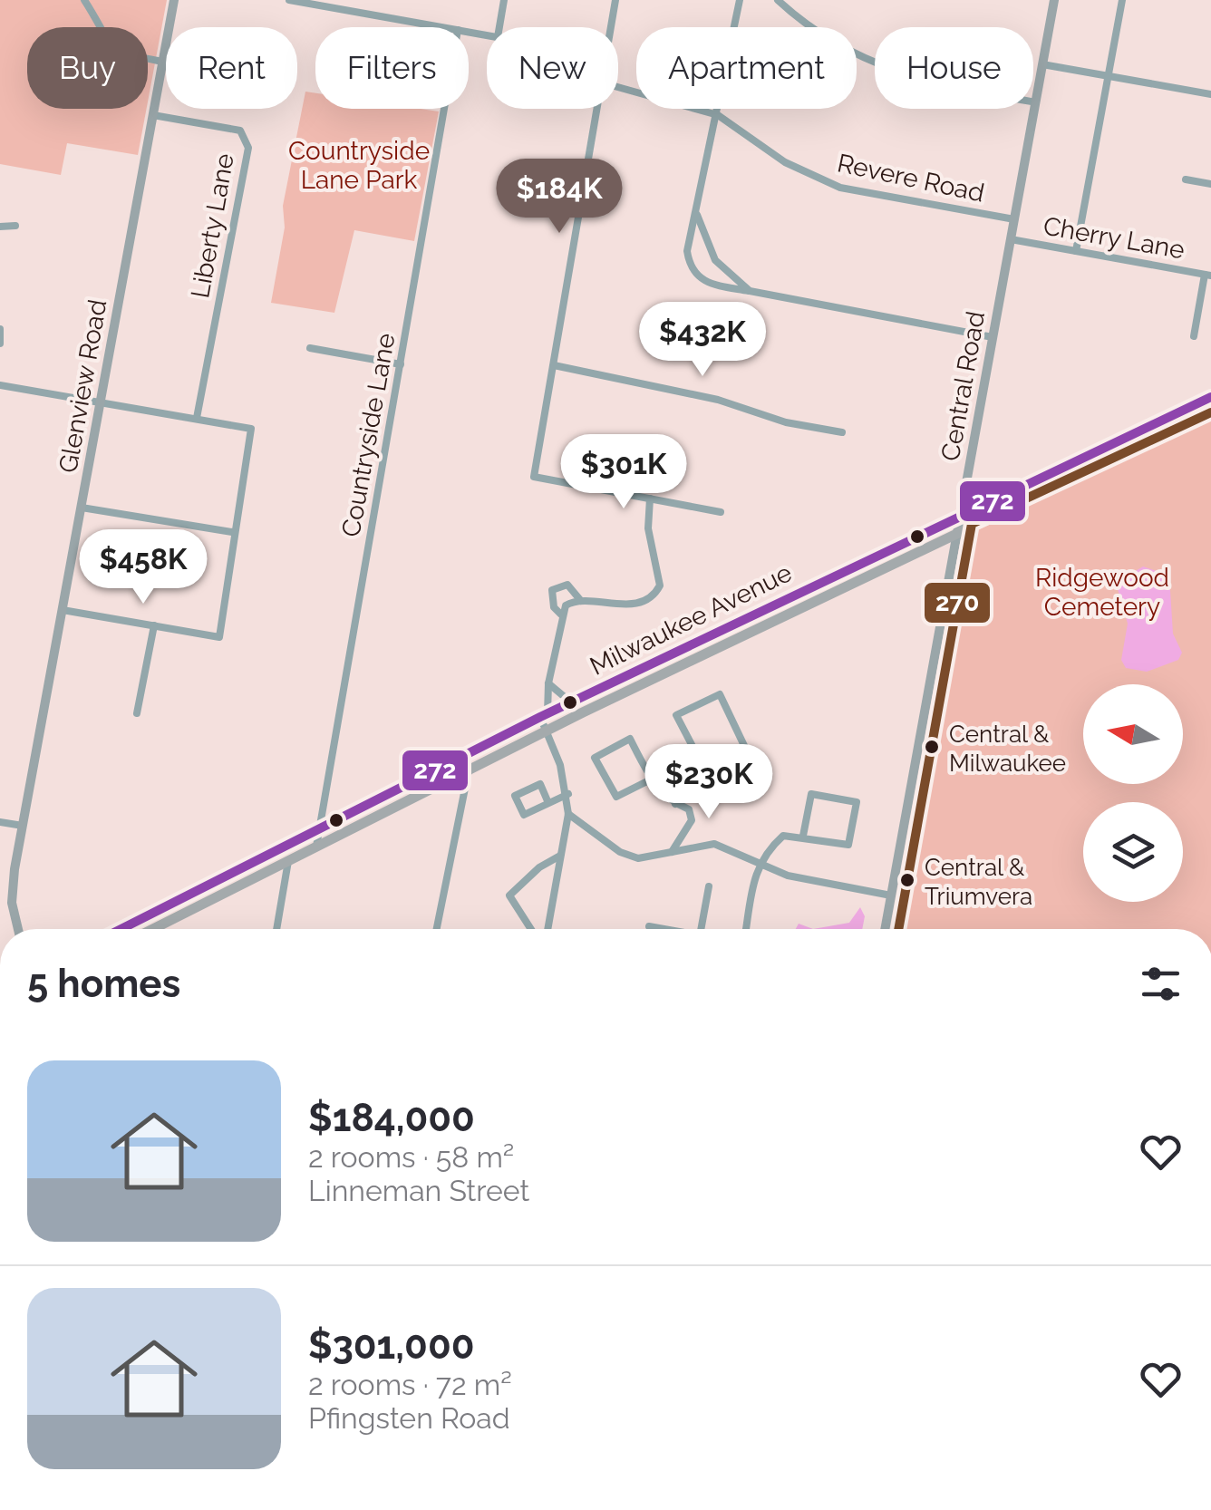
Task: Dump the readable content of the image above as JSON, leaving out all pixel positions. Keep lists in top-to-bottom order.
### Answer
{
  "streets": {
    "main road": ["Glenview Road", "Central Road", "Milwaukee Avenue"],
    "street": [
      "Revere Road",
      "Liberty Lane",
      "Cherry Lane",
      "Countryside Lane"
    ]
  },
  "crossings": [
    ["Revere Road", "Central Road"],
    ["Liberty Lane", "Glenview Road"],
    ["Cherry Lane", "Central Road"],
    ["Central Road", "Milwaukee Avenue"],
    ["Countryside Lane", "Milwaukee Avenue"]
  ],
  "parks": ["Countryside Lane Park", "Ridgewood Cemetery"],
  "places": ["Central & Milwaukee", "Central & Triumvera"],
  "lines": ["transit line 272", "transit line 270"],
  "north": "left",
  "page": {
    "chip": [
      "Buy",
      "Rent",
      "Filters",
      "New",
      "Apartment",
      "House"
    ],
    "price": [
      "$184K",
      "$432K",
      "$301K",
      "$458K",
      "$230K"
    ],
    "heading": "5 homes",
    "list": [
      {
        "name": "$184,000",
        "note": "2 rooms · 58 m² · Linneman Street"
      },
      {
        "name": "$301,000",
        "note": "2 rooms · 72 m² · Pfingsten Road"
      }
    ]
  }
}
